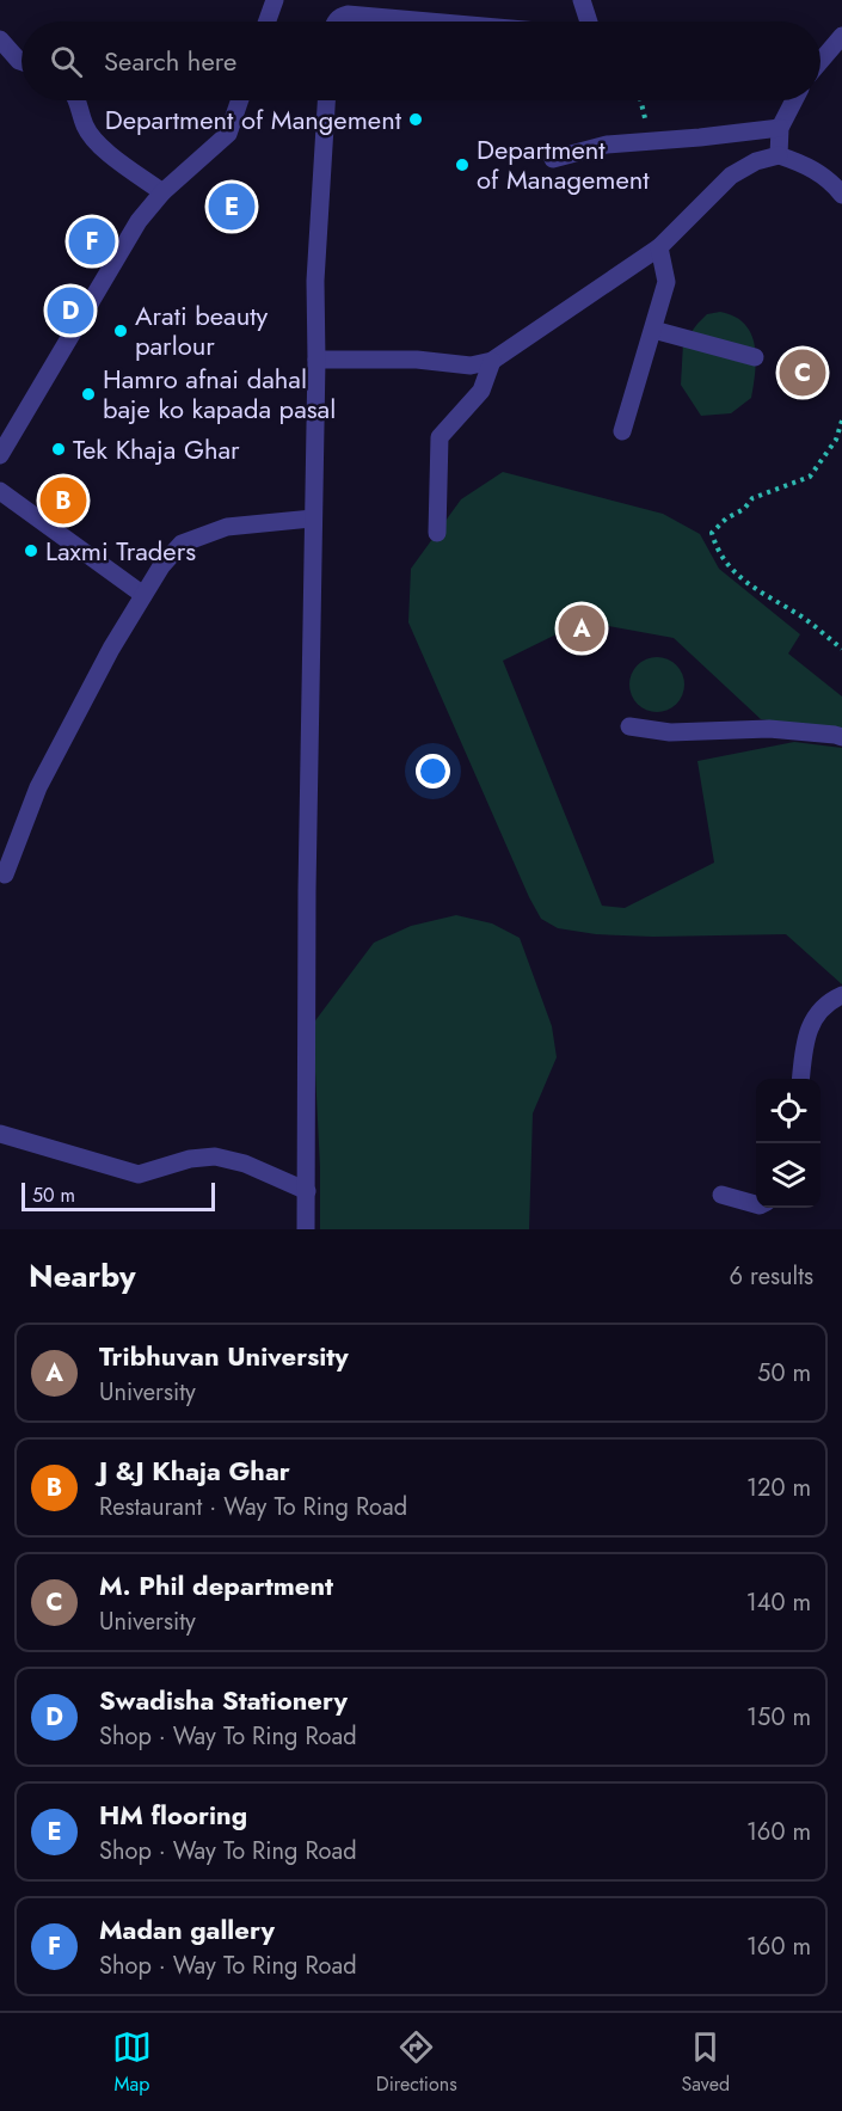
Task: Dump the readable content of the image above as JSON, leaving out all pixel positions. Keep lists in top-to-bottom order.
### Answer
{
  "places": [
    "Department of Mangement",
    "Department of Management",
    "Arati beauty parlour",
    "Hamro afnai dahal baje ko kapada pasal",
    "Tek Khaja Ghar",
    "Laxmi Traders"
  ],
  "scale_bar": "50 m",
  "page": {
    "search": "Search here",
    "pins": [
      "E",
      "F",
      "D",
      "C",
      "B",
      "A"
    ],
    "scale": "50 m",
    "heading": ["Nearby", "6 results"],
    "list": [
      {
        "mark": "A",
        "name": "Tribhuvan University",
        "note": "University",
        "value": "50 m"
      },
      {
        "mark": "B",
        "name": "J &J Khaja Ghar",
        "note": "Restaurant · Way To Ring Road",
        "value": "120 m"
      },
      {
        "mark": "C",
        "name": "M. Phil department",
        "note": "University",
        "value": "140 m"
      },
      {
        "mark": "D",
        "name": "Swadisha Stationery",
        "note": "Shop · Way To Ring Road",
        "value": "150 m"
      },
      {
        "mark": "E",
        "name": "HM flooring",
        "note": "Shop · Way To Ring Road",
        "value": "160 m"
      },
      {
        "mark": "F",
        "name": "Madan gallery",
        "note": "Shop · Way To Ring Road",
        "value": "160 m"
      }
    ],
    "nav": ["Map", "Directions", "Saved"]
  }
}
